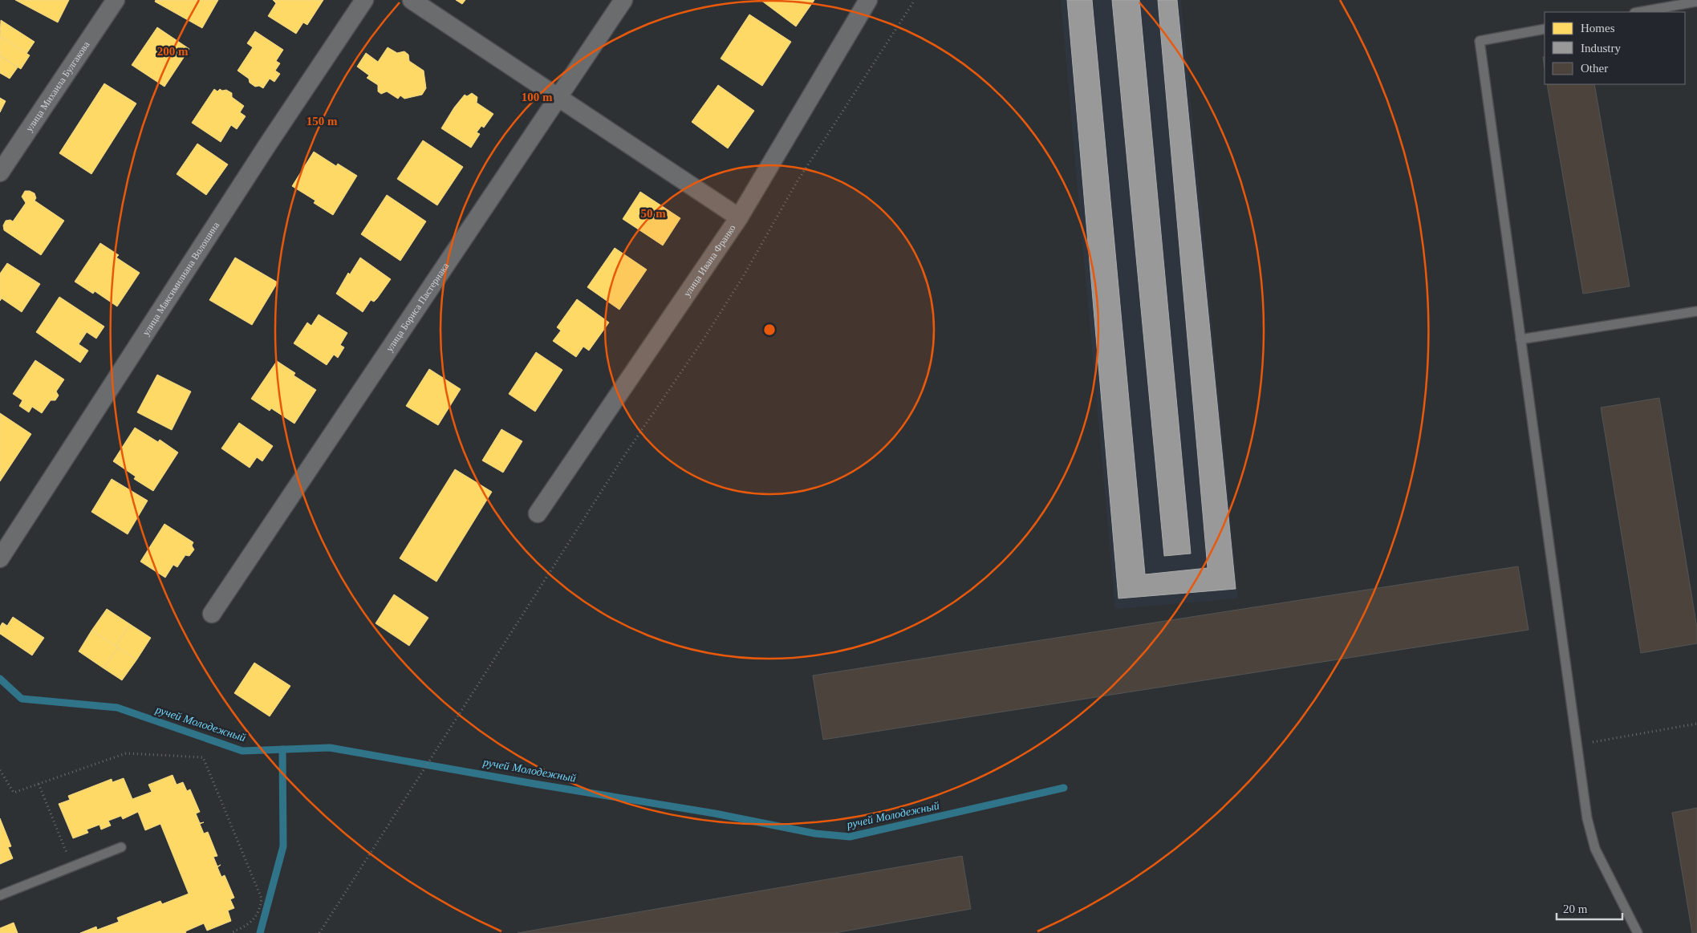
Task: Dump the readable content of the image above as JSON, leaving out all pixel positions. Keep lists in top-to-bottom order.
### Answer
{
  "streets": {
    "street": [
      "улица Михаила Булгакова",
      "улица Ивана Франко",
      "улица Максимилиана Волошина",
      "улица Бориса Пастернака"
    ]
  },
  "water": ["ручей Молодежный"],
  "legend": ["Homes", "Industry", "Other"],
  "scale_bar": "20 m",
  "rings": [
    "200 m",
    "100 m",
    "150 m",
    "50 m"
  ]
}
